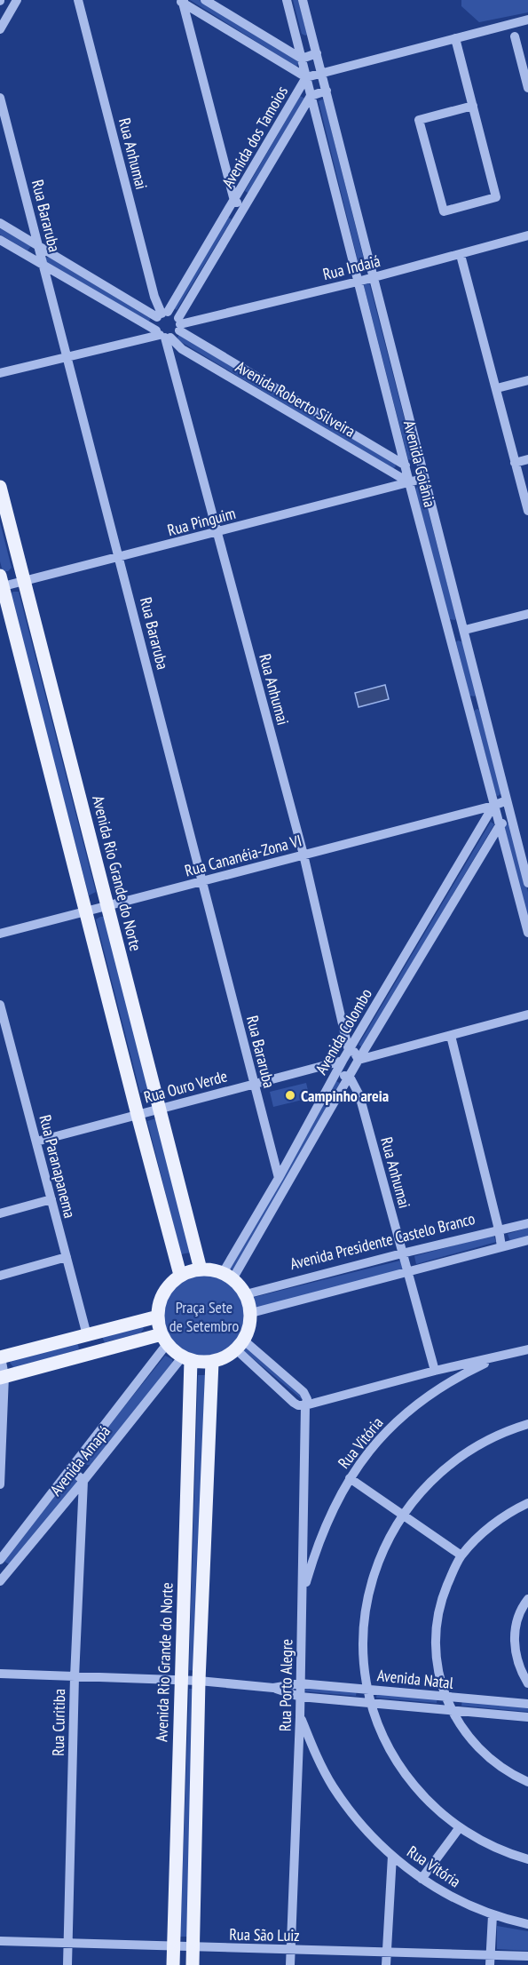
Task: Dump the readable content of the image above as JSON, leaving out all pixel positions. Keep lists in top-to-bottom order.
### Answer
{
  "streets": {
    "main road": ["Avenida Rio Grande do Norte"],
    "street": [
      "Avenida dos Tamoios",
      "Rua Anhumai",
      "Rua Bararuba",
      "Rua Indaiá",
      "Avenida Roberto Silveira",
      "Avenida Goiânia",
      "Rua Pinguim",
      "Rua Cananéia-Zona VI",
      "Avenida Colombo",
      "Rua Ouro Verde",
      "Rua Paranapanema",
      "Avenida Presidente Castelo Branco",
      "Rua Vitória",
      "Avenida Amapá",
      "Avenida Natal",
      "Rua Porto Alegre",
      "Rua Curitiba",
      "Rua São Luiz"
    ]
  },
  "crossings": [
    ["Avenida dos Tamoios", "Rua Anhumai"],
    ["Avenida dos Tamoios", "Rua Indaiá"],
    ["Avenida dos Tamoios", "Avenida Roberto Silveira"],
    ["Avenida dos Tamoios", "Avenida Goiânia"],
    ["Rua Anhumai", "Rua Indaiá"],
    ["Rua Anhumai", "Avenida Roberto Silveira"],
    ["Rua Anhumai", "Rua Pinguim"],
    ["Rua Anhumai", "Rua Cananéia-Zona VI"],
    ["Rua Anhumai", "Avenida Colombo"],
    ["Rua Anhumai", "Avenida Presidente Castelo Branco"],
    ["Rua Bararuba", "Avenida Roberto Silveira"],
    ["Rua Bararuba", "Rua Pinguim"],
    ["Rua Bararuba", "Rua Cananéia-Zona VI"],
    ["Rua Bararuba", "Avenida Colombo"],
    ["Rua Bararuba", "Rua Ouro Verde"],
    ["Rua Indaiá", "Avenida Roberto Silveira"],
    ["Rua Indaiá", "Avenida Goiânia"],
    ["Avenida Roberto Silveira", "Avenida Goiânia"],
    ["Avenida Roberto Silveira", "Rua Pinguim"],
    ["Avenida Goiânia", "Rua Pinguim"],
    ["Avenida Goiânia", "Rua Cananéia-Zona VI"],
    ["Avenida Goiânia", "Avenida Colombo"],
    ["Rua Pinguim", "Avenida Rio Grande do Norte"],
    ["Rua Cananéia-Zona VI", "Avenida Rio Grande do Norte"],
    ["Rua Cananéia-Zona VI", "Avenida Colombo"],
    ["Avenida Rio Grande do Norte", "Avenida Colombo"],
    ["Avenida Rio Grande do Norte", "Rua Ouro Verde"],
    ["Avenida Rio Grande do Norte", "Avenida Presidente Castelo Branco"],
    ["Avenida Rio Grande do Norte", "Avenida Amapá"],
    ["Avenida Rio Grande do Norte", "Rua São Luiz"],
    ["Avenida Colombo", "Rua Ouro Verde"],
    ["Avenida Colombo", "Avenida Presidente Castelo Branco"],
    ["Avenida Colombo", "Avenida Amapá"],
    ["Rua Ouro Verde", "Rua Paranapanema"],
    ["Avenida Presidente Castelo Branco", "Avenida Amapá"],
    ["Rua Vitória", "Rua Porto Alegre"],
    ["Avenida Amapá", "Rua Curitiba"],
    ["Avenida Natal", "Rua Porto Alegre"],
    ["Rua Porto Alegre", "Rua São Luiz"],
    ["Rua Curitiba", "Rua São Luiz"]
  ],
  "parks": ["Praça Sete de Setembro"],
  "places": ["Campinho areia"]
}
